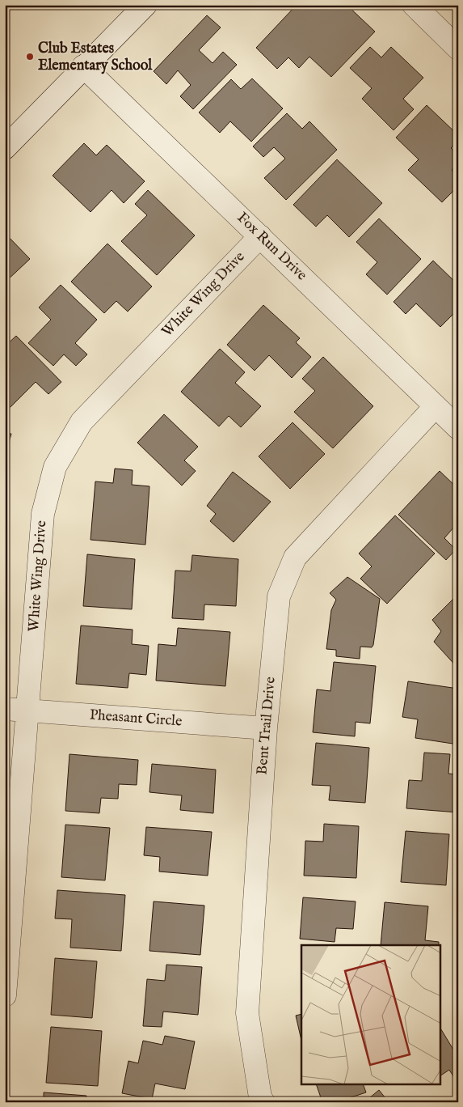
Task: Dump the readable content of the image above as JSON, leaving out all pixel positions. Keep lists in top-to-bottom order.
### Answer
{
  "streets": {
    "street": [
      "Fox Run Drive",
      "White Wing Drive",
      "Pheasant Circle",
      "Bent Trail Drive"
    ]
  },
  "crossings": [
    ["Fox Run Drive", "White Wing Drive"],
    ["Fox Run Drive", "Bent Trail Drive"],
    ["White Wing Drive", "Pheasant Circle"],
    ["Pheasant Circle", "Bent Trail Drive"]
  ],
  "places": ["Club Estates Elementary School"]
}
